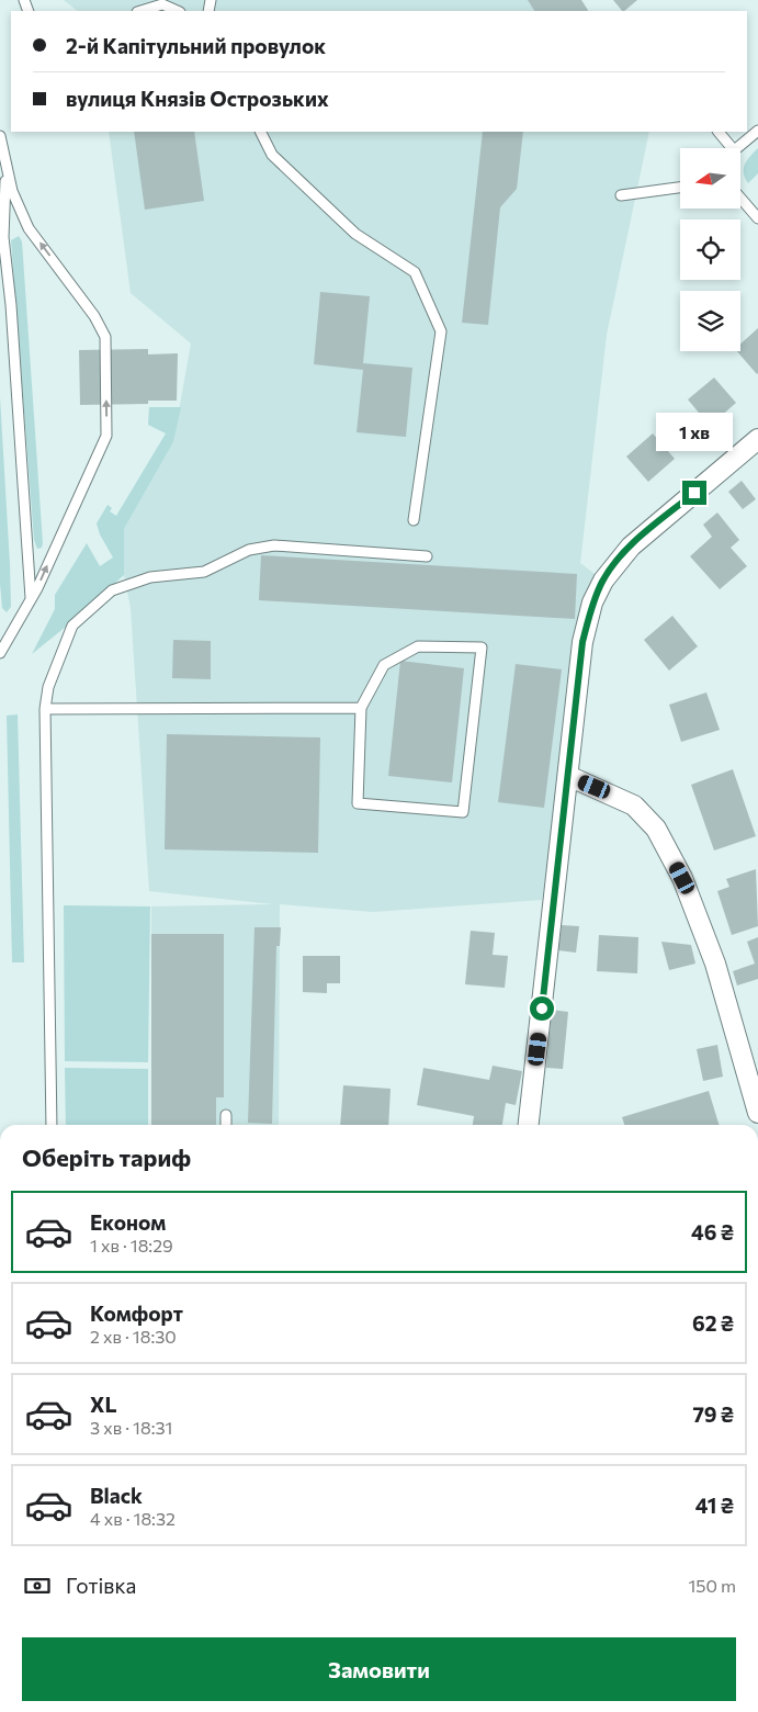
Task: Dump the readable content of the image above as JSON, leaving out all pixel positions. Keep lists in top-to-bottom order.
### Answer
{
  "north": "left",
  "page": {
    "banner": ["2-й Капітульний провулок", "вулиця Князів Острозьких"],
    "bubble": "1 хв",
    "heading": "Оберіть тариф",
    "list": [
      {
        "name": "Економ",
        "note": "1 хв · 18:29",
        "value": "46 ₴"
      },
      {
        "name": "Комфорт",
        "note": "2 хв · 18:30",
        "value": "62 ₴"
      },
      {
        "name": "XL",
        "note": "3 хв · 18:31",
        "value": "79 ₴"
      },
      {
        "name": "Black",
        "note": "4 хв · 18:32",
        "value": "41 ₴"
      }
    ],
    "pay": ["Готівка", "150 m"],
    "buttons": "Замовити"
  }
}
